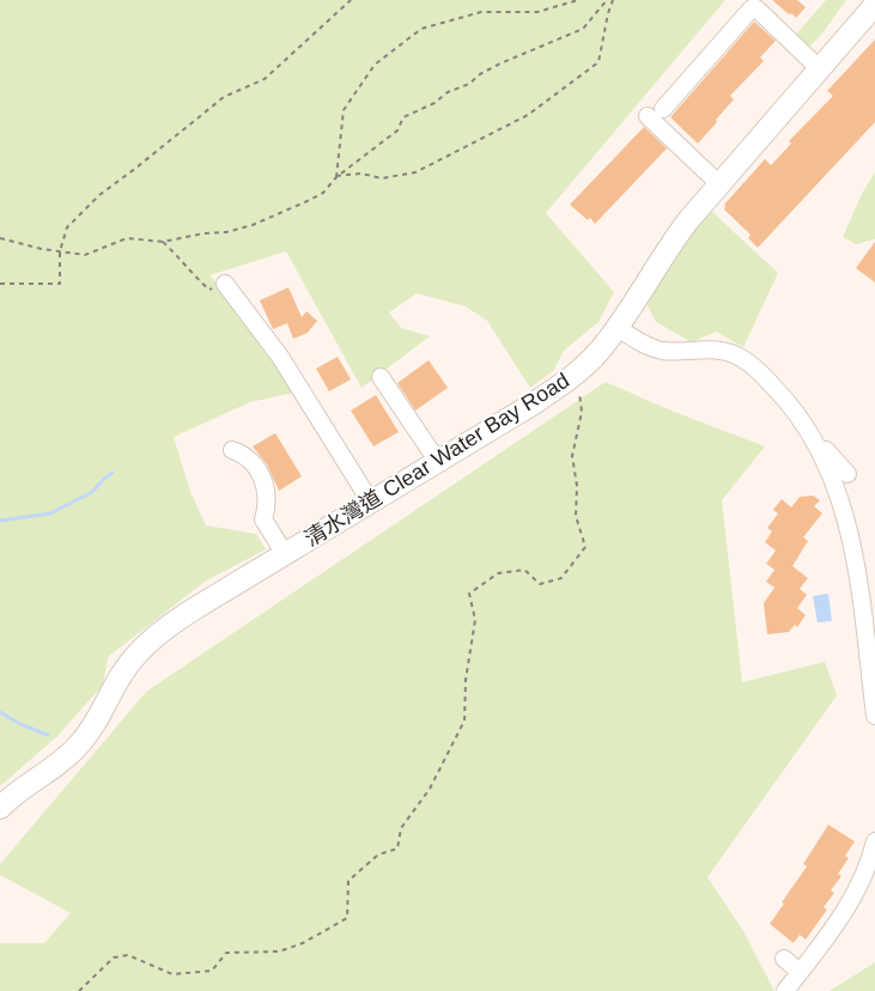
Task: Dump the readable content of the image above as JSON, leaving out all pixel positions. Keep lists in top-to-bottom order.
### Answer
{
  "streets": {
    "main road": ["清水灣道 Clear Water Bay Road"]
  }
}
